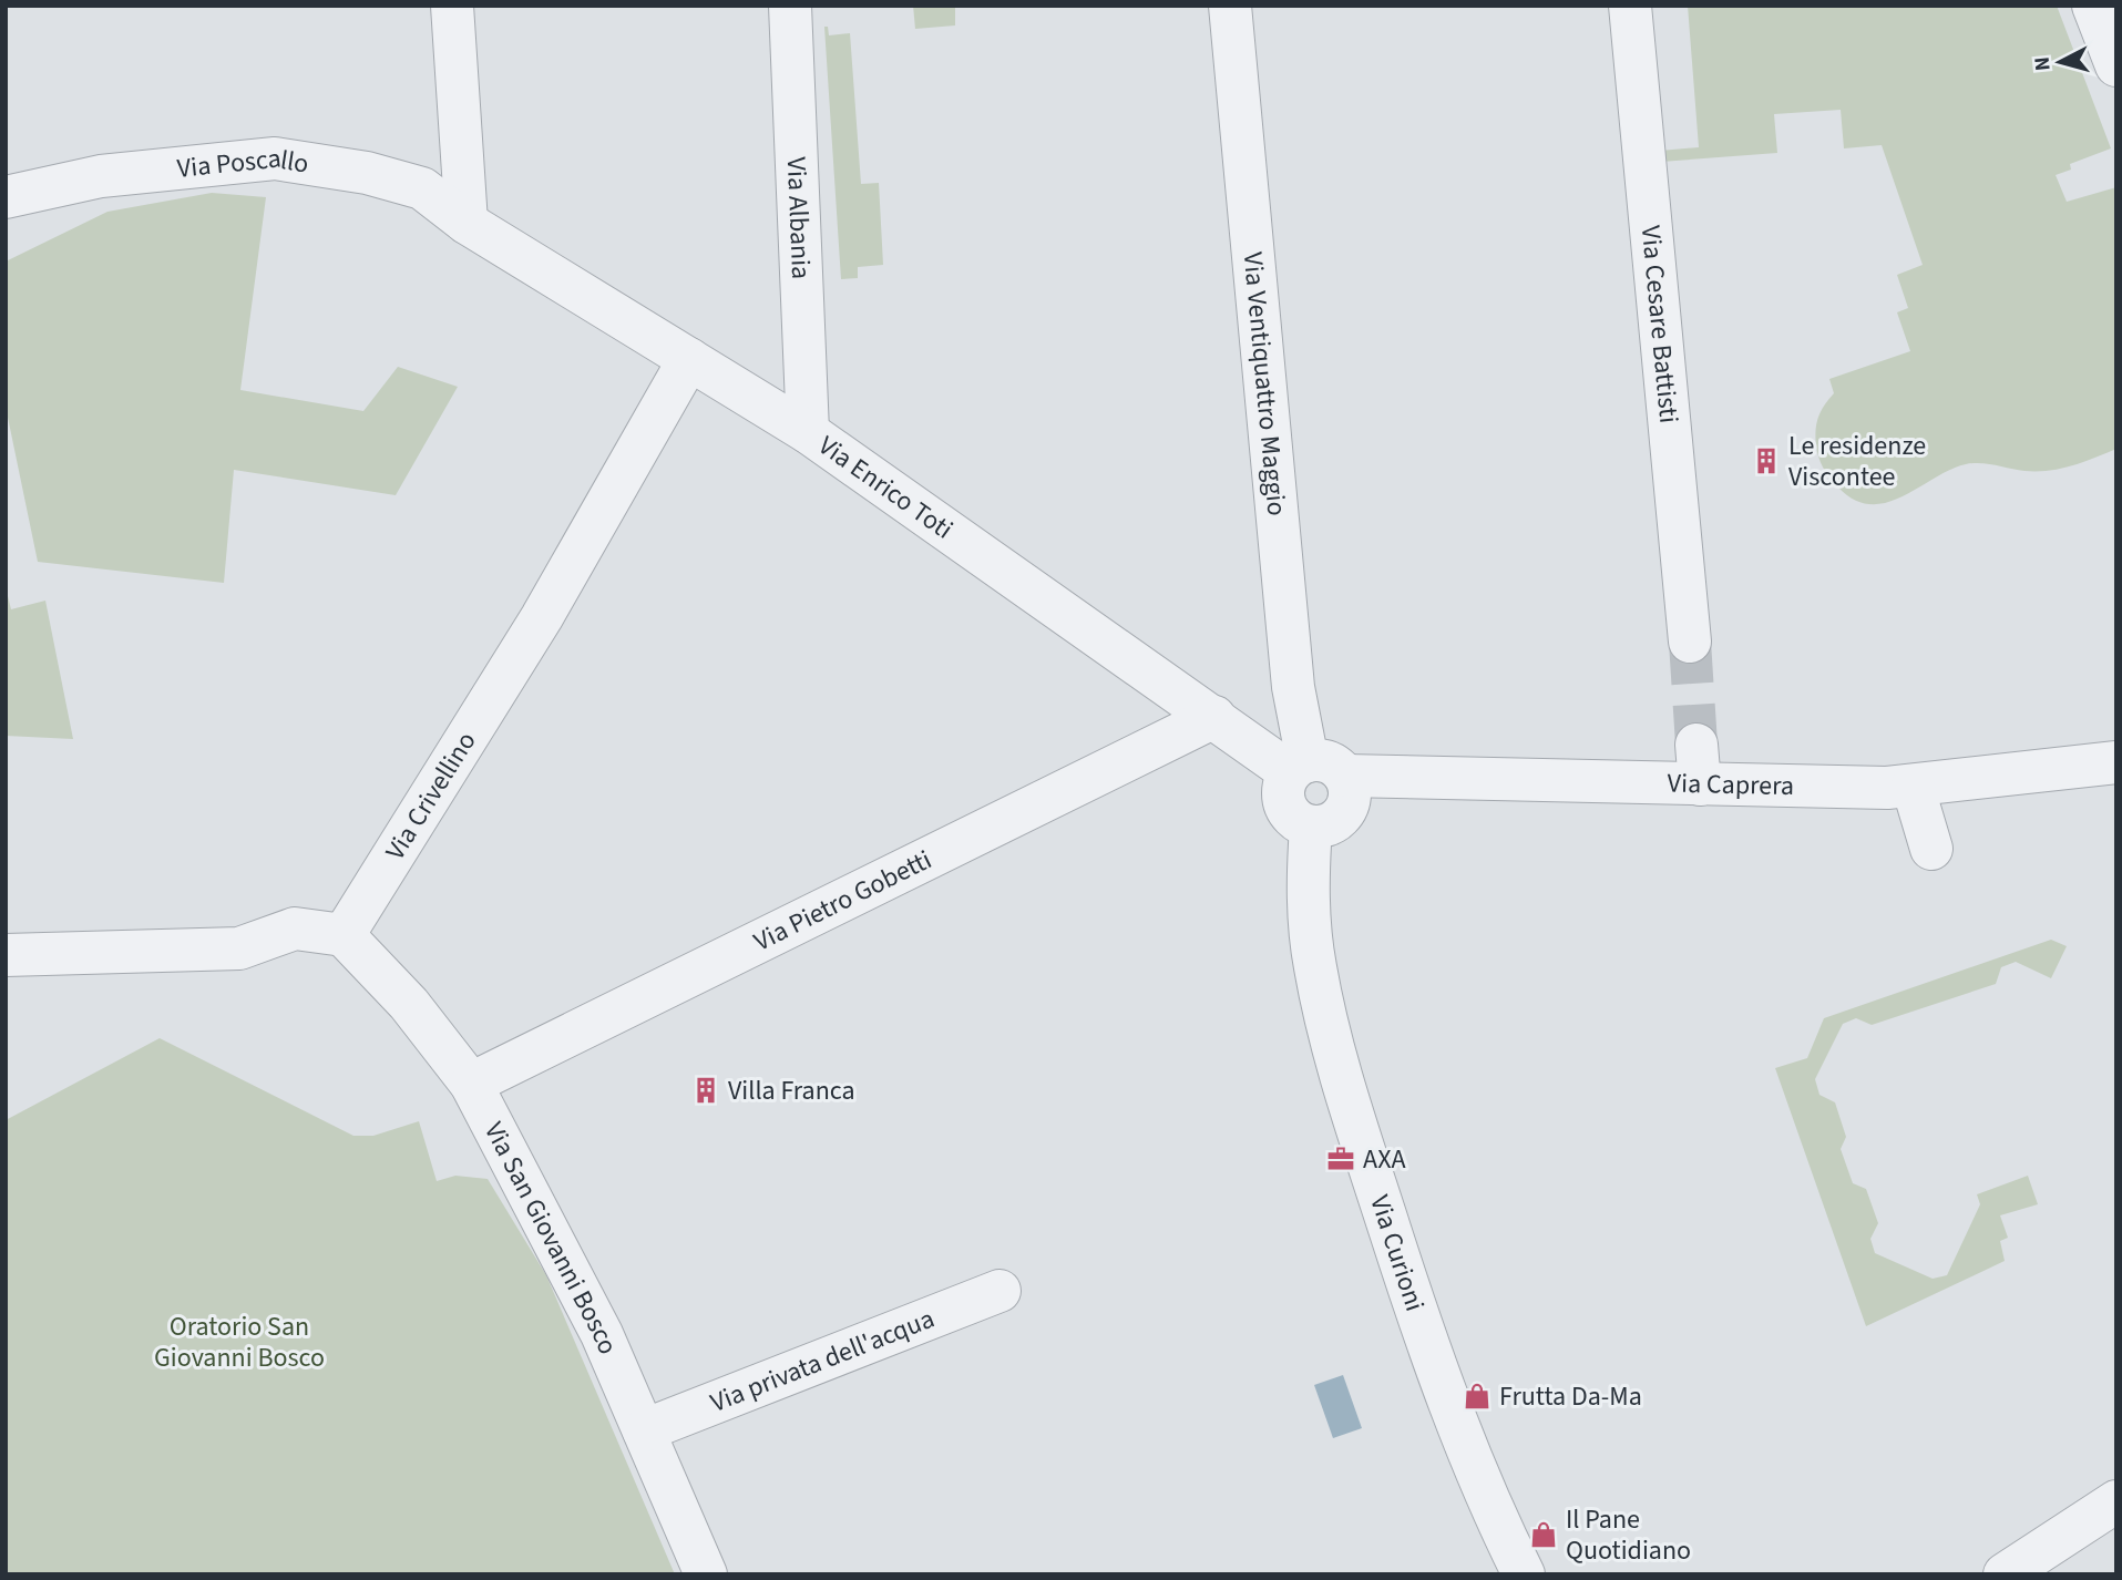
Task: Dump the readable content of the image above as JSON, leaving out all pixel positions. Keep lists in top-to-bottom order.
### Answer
{
  "streets": {
    "street": [
      "Via Poscallo",
      "Via Albania",
      "Via Cesare Battisti",
      "Via Ventiquattro Maggio",
      "Via Enrico Toti",
      "Via Caprera",
      "Via Crivellino",
      "Via Pietro Gobetti",
      "Via San Giovanni Bosco",
      "Via Curioni",
      "Via privata dell'acqua"
    ]
  },
  "crossings": [
    ["Via Poscallo", "Via Enrico Toti"],
    ["Via Albania", "Via Enrico Toti"],
    ["Via Ventiquattro Maggio", "Via Enrico Toti"],
    ["Via Ventiquattro Maggio", "Via Caprera"],
    ["Via Ventiquattro Maggio", "Via Curioni"],
    ["Via Enrico Toti", "Via Caprera"],
    ["Via Enrico Toti", "Via Crivellino"],
    ["Via Enrico Toti", "Via Pietro Gobetti"],
    ["Via Enrico Toti", "Via Curioni"],
    ["Via Caprera", "Via Curioni"],
    ["Via Crivellino", "Via San Giovanni Bosco"],
    ["Via Pietro Gobetti", "Via San Giovanni Bosco"],
    ["Via San Giovanni Bosco", "Via privata dell'acqua"]
  ],
  "parks": ["Oratorio San Giovanni Bosco"],
  "places": {
    "building": ["Le residenze Viscontee", "Villa Franca"],
    "office": ["AXA"],
    "shop": ["Frutta Da-Ma", "Il Pane Quotidiano"]
  },
  "north": "left"
}
